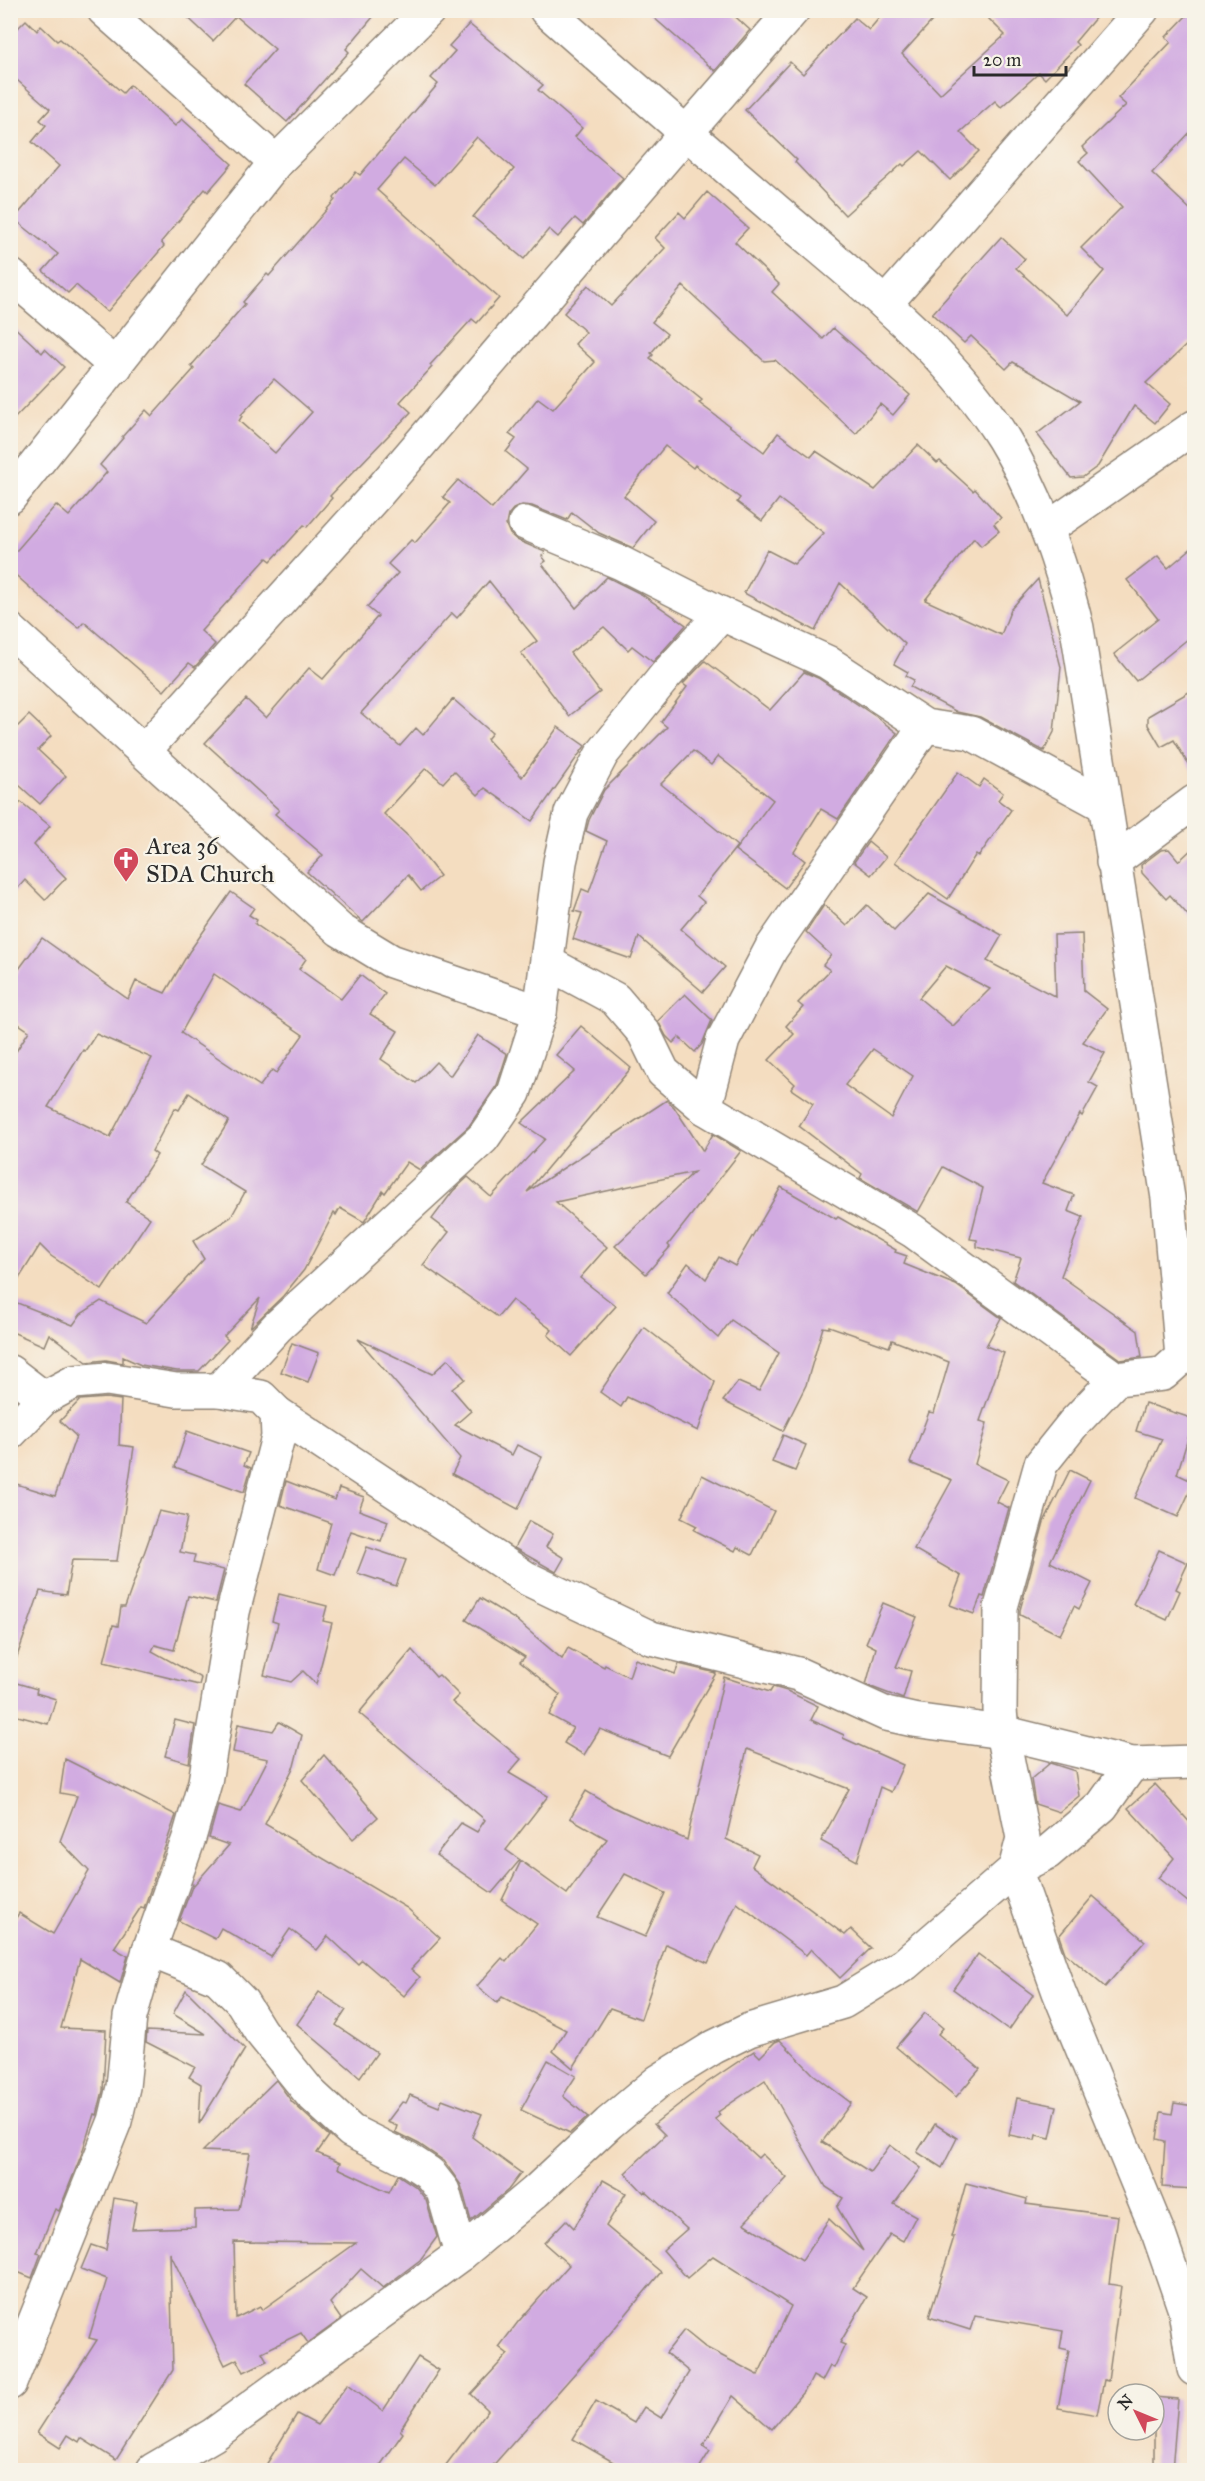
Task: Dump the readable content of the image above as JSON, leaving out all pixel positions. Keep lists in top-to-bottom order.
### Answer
{
  "places": {
    "church": ["Area 36 SDA Church"]
  },
  "scale_bar": "20 m",
  "north": "top left"
}
